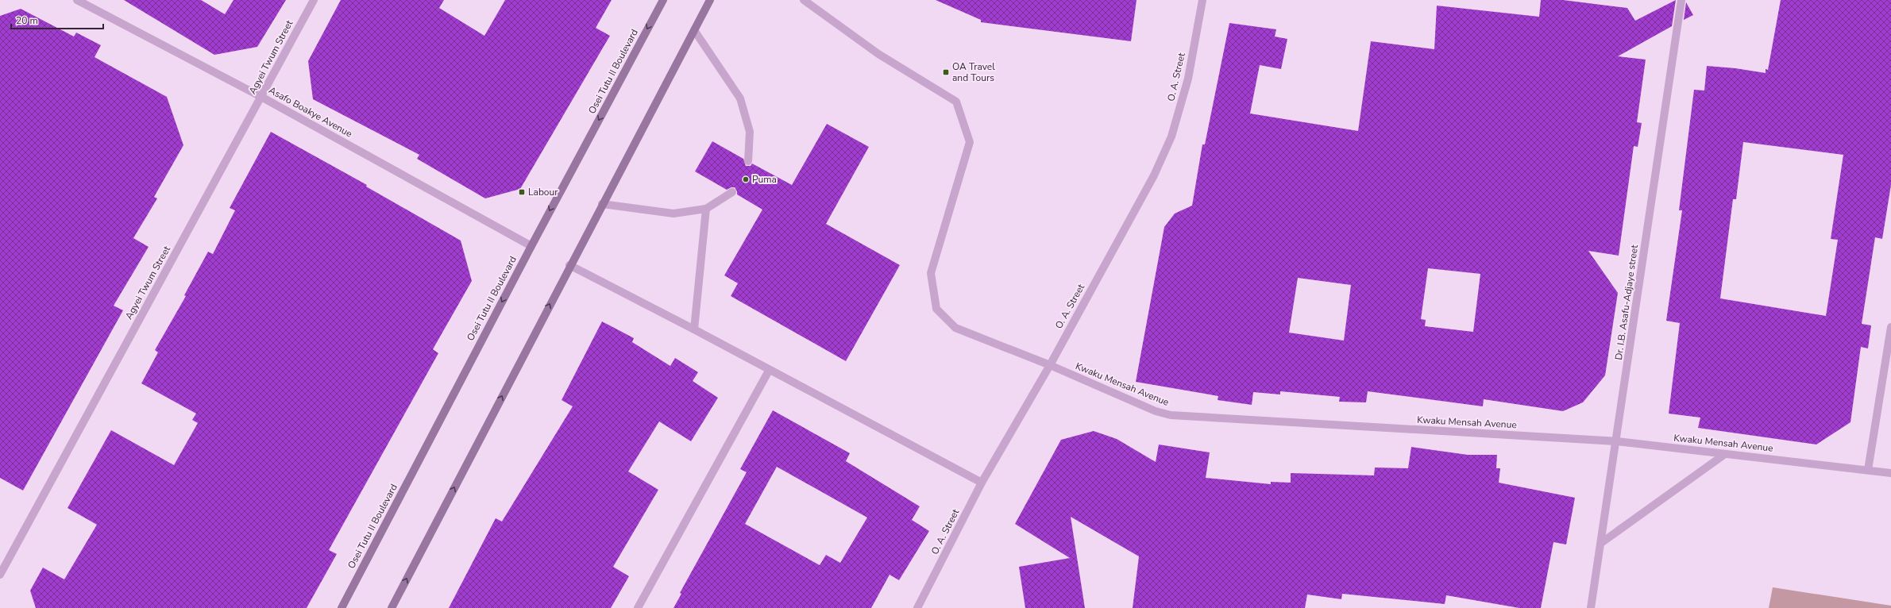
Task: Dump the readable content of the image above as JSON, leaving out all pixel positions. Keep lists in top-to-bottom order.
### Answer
{
  "streets": {
    "main road": ["Osei Tutu II Boulevard"],
    "street": [
      "Agyei Twum Street",
      "O. A. Street",
      "Asafo Boakye Avenue",
      "Dr. I.B. Asafu-Adjaye street",
      "Kwaku Mensah Avenue"
    ]
  },
  "crossings": [
    ["Agyei Twum Street", "Asafo Boakye Avenue"],
    ["Osei Tutu II Boulevard", "Asafo Boakye Avenue"],
    ["O. A. Street", "Kwaku Mensah Avenue"],
    ["Dr. I.B. Asafu-Adjaye street", "Kwaku Mensah Avenue"]
  ],
  "places": {
    "transit": ["OA Travel and Tours", "Labour"],
    "other": ["Puma"]
  },
  "scale_bar": "20 m"
}
